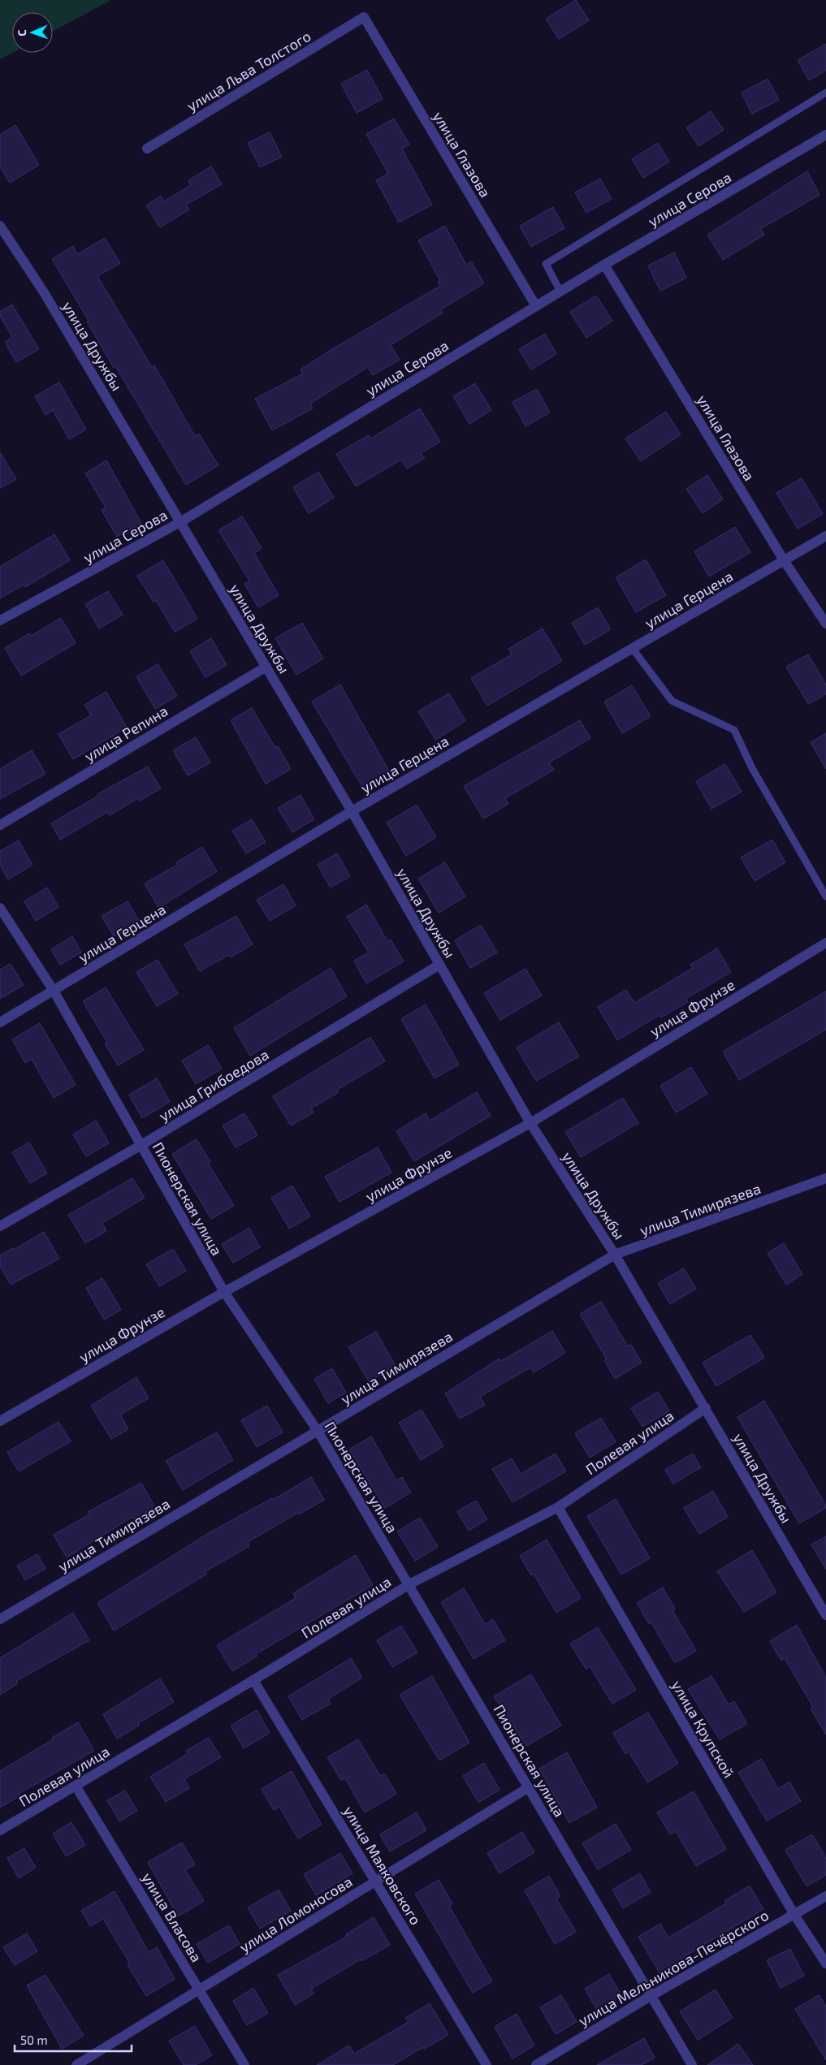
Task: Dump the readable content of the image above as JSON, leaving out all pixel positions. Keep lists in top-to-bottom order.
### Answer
{
  "streets": {
    "street": [
      "улица Льва Толстого",
      "улица Глазова",
      "улица Серова",
      "улица Дружбы",
      "улица Герцена",
      "улица Репина",
      "улица Фрунзе",
      "улица Грибоедова",
      "Пионерская улица",
      "улица Тимирязева",
      "Полевая улица",
      "улица Крупской",
      "улица Маяковского",
      "улица Ломоносова",
      "улица Власова",
      "улица Мельникова-Печёрского"
    ]
  },
  "crossings": [
    ["улица Льва Толстого", "улица Глазова"],
    ["улица Глазова", "улица Серова"],
    ["улица Глазова", "улица Герцена"],
    ["улица Серова", "улица Дружбы"],
    ["улица Дружбы", "улица Герцена"],
    ["улица Дружбы", "улица Репина"],
    ["улица Дружбы", "улица Фрунзе"],
    ["улица Дружбы", "улица Грибоедова"],
    ["улица Дружбы", "улица Тимирязева"],
    ["улица Дружбы", "Полевая улица"],
    ["улица Герцена", "Пионерская улица"],
    ["улица Фрунзе", "Пионерская улица"],
    ["улица Грибоедова", "Пионерская улица"],
    ["Пионерская улица", "улица Тимирязева"],
    ["Пионерская улица", "Полевая улица"],
    ["Пионерская улица", "улица Ломоносова"],
    ["Пионерская улица", "улица Мельникова-Печёрского"],
    ["Полевая улица", "улица Крупской"],
    ["Полевая улица", "улица Маяковского"],
    ["Полевая улица", "улица Власова"],
    ["улица Крупской", "улица Мельникова-Печёрского"],
    ["улица Маяковского", "улица Ломоносова"],
    ["улица Ломоносова", "улица Власова"]
  ],
  "scale_bar": "50 m",
  "north": "left"
}
